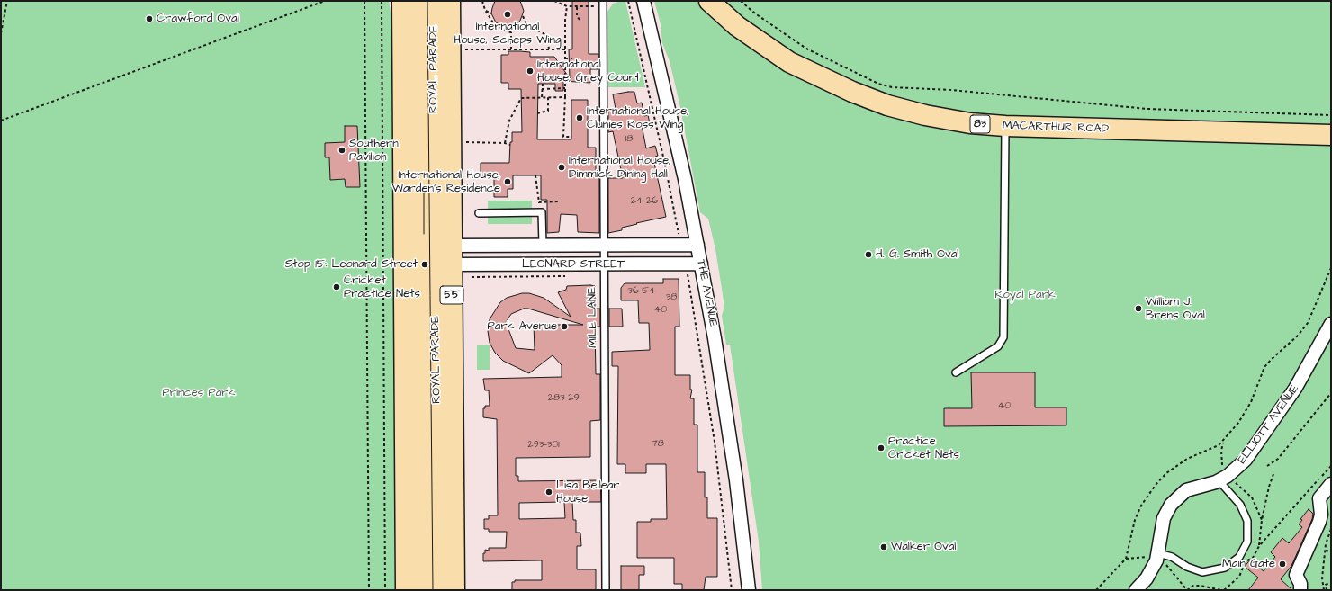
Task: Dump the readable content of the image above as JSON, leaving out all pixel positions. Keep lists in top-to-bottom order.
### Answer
{
  "streets": {
    "highway": [
      "ROYAL PARADE",
      "83",
      "MACARTHUR ROAD",
      "55"
    ],
    "street": ["LEONARD STREET", "THE AVENUE", "ELLIOTT AVENUE"],
    "lane": ["MILE LANE"]
  },
  "crossings": [
    ["ROYAL PARADE", "LEONARD STREET"],
    ["LEONARD STREET", "THE AVENUE"],
    ["LEONARD STREET", "MILE LANE"]
  ],
  "parks": ["Royal Park", "Princes Park"],
  "places": [
    "International House, Scheps Wing",
    "Crawford Oval",
    "International House, Grey Court",
    "International House, Clunies Ross Wing",
    "Southern Pavilion",
    "International House, Dimmick Dining Hall",
    "International House, Warden's Residence",
    "H. G. Smith Oval",
    "Stop 15: Leonard Street",
    "Cricket Practice Nets",
    "William J. Brens Oval",
    "Park Avenue",
    "Practice Cricket Nets",
    "Lisa Bellear House",
    "Walker Oval",
    "Main Gate"
  ],
  "house_numbers": [
    "18",
    "24-26",
    "36-54",
    "38",
    "40",
    "283-291",
    "40",
    "78",
    "293-301"
  ]
}
